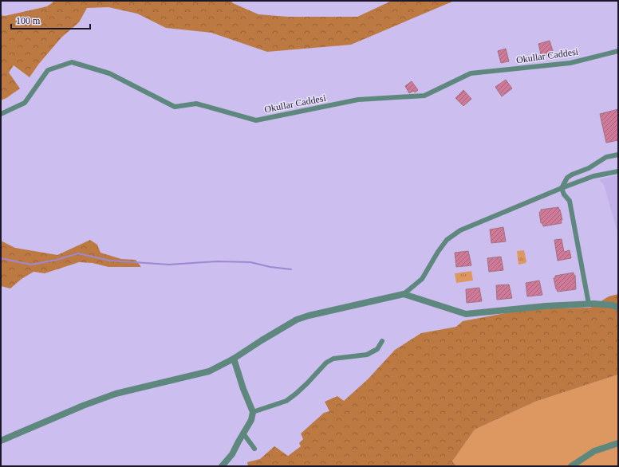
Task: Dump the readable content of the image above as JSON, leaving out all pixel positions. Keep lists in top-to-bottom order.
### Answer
{
  "streets": {
    "street": ["Okullar Caddesi"]
  },
  "scale_bar": "100 m"
}
